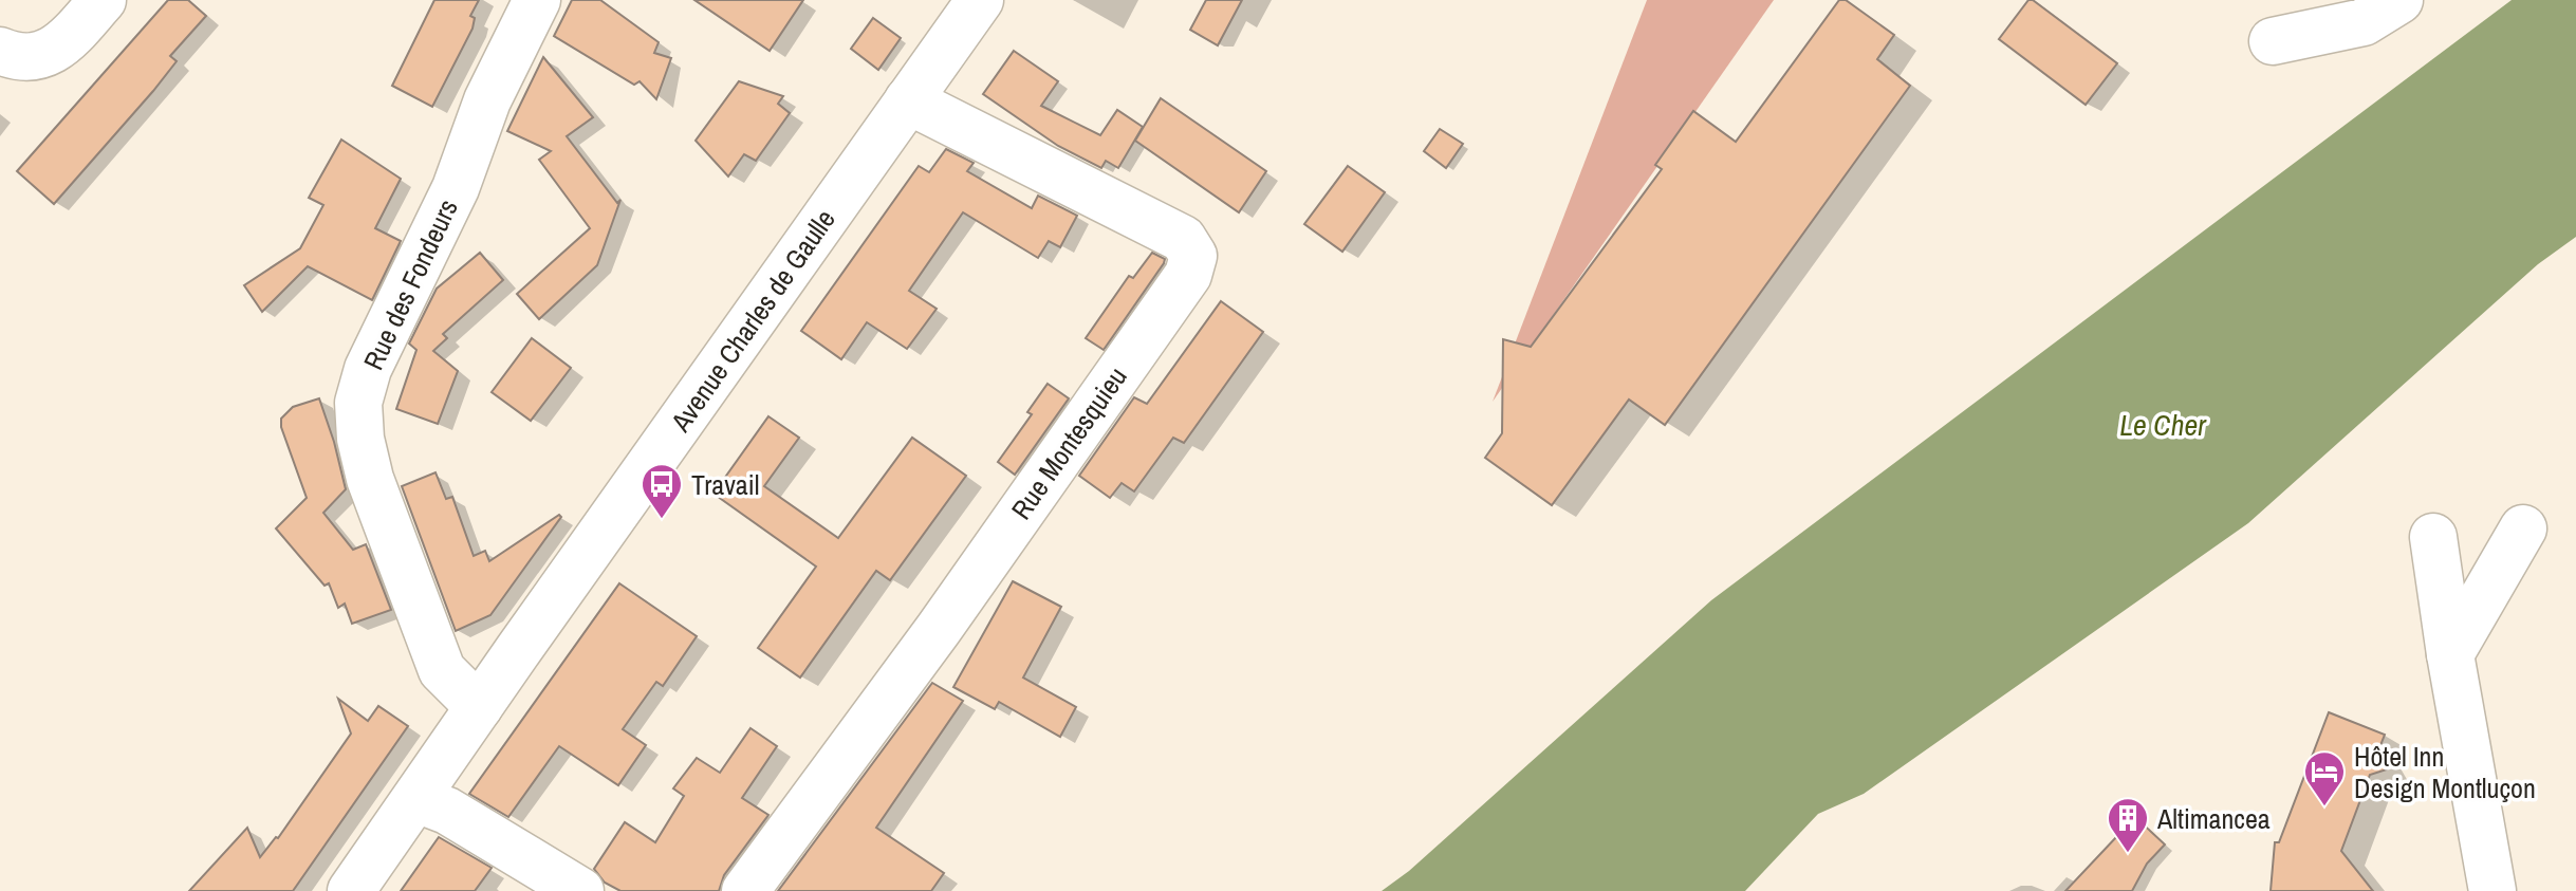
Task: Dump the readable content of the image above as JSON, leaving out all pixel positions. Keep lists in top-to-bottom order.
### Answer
{
  "streets": {
    "street": ["Rue des Fondeurs", "Avenue Charles de Gaulle", "Rue Montesquieu"]
  },
  "crossings": [
    ["Rue des Fondeurs", "Avenue Charles de Gaulle"],
    ["Avenue Charles de Gaulle", "Rue Montesquieu"]
  ],
  "water": ["Le Cher"],
  "places": {
    "bus stop": ["Travail"],
    "hotel": ["Hôtel Inn Design Montluçon"],
    "building": ["Altimancea"]
  }
}
